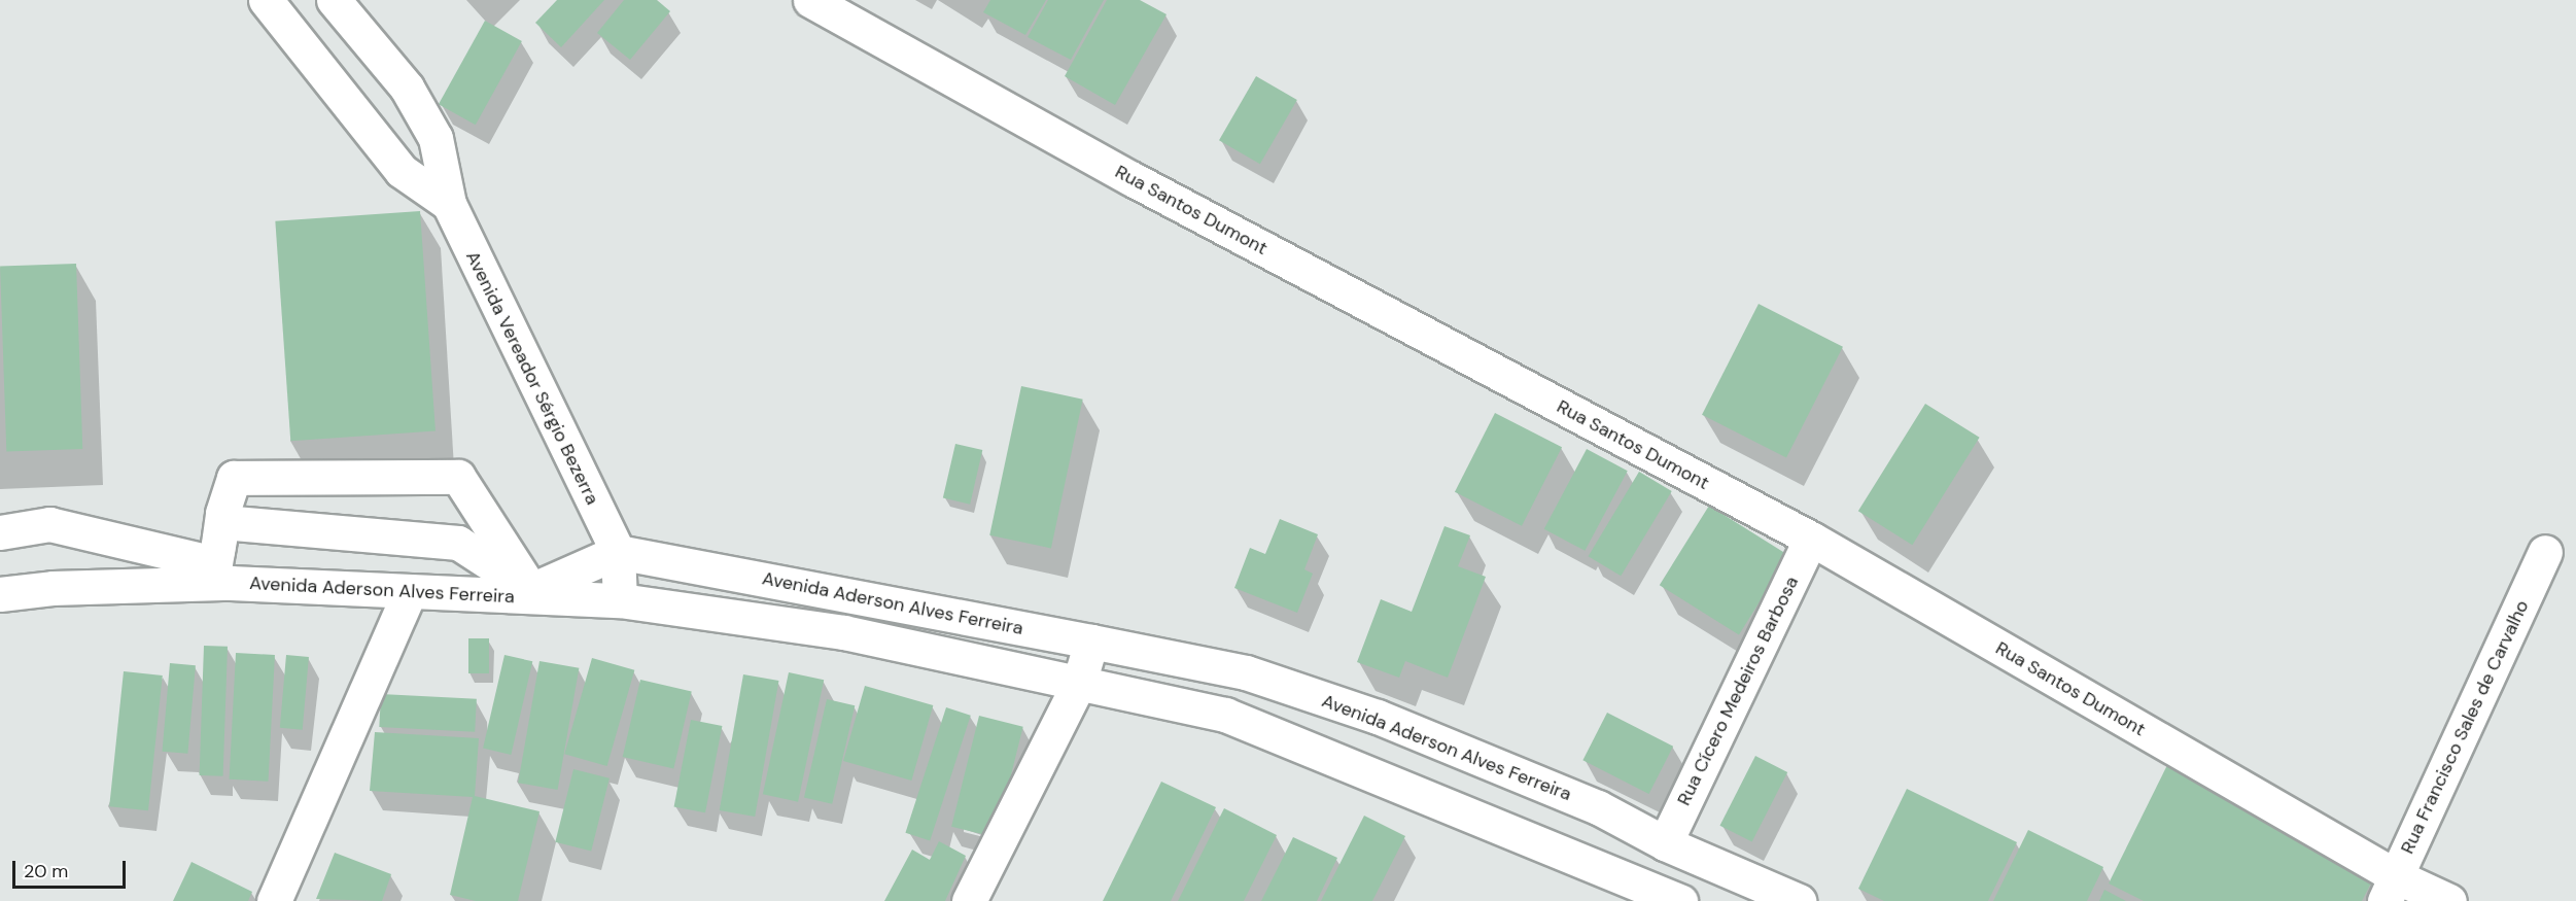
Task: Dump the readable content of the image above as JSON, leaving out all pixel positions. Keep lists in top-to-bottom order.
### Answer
{
  "streets": {
    "street": [
      "Rua Santos Dumont",
      "Avenida Vereador Sérgio Bezerra",
      "Avenida Aderson Alves Ferreira",
      "Rua Cícero Medeiros Barbosa",
      "Rua Francisco Sales de Carvalho"
    ]
  },
  "crossings": [
    ["Rua Santos Dumont", "Rua Cícero Medeiros Barbosa"],
    ["Rua Santos Dumont", "Rua Francisco Sales de Carvalho"],
    ["Avenida Vereador Sérgio Bezerra", "Avenida Aderson Alves Ferreira"],
    ["Avenida Aderson Alves Ferreira", "Rua Cícero Medeiros Barbosa"]
  ],
  "scale_bar": "20 m"
}
